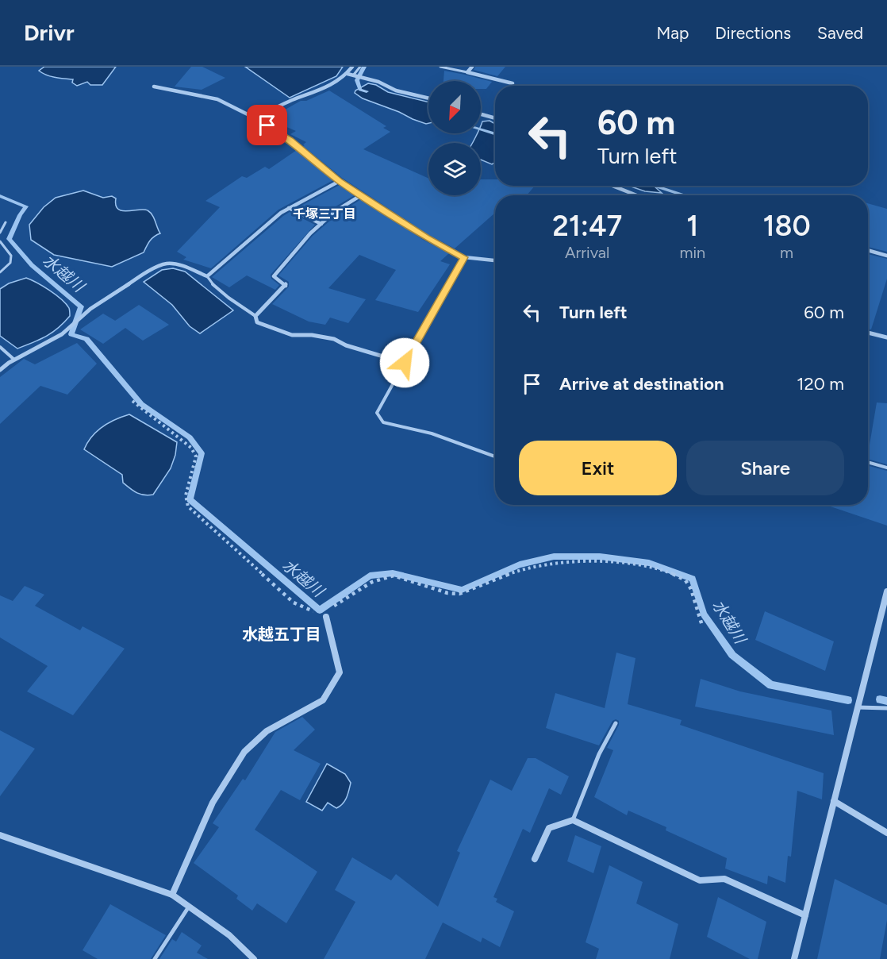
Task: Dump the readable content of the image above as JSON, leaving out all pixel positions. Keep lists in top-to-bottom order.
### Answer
{
  "districts": ["千塚三丁目", "水越五丁目"],
  "water": ["水越川"],
  "north": "bottom left",
  "page": {
    "header": "Drivr",
    "nav": ["Map", "Directions", "Saved"],
    "turn": ["60 m", "Turn left"],
    "eta": [
      "21:47",
      "Arrival",
      "1",
      "min",
      "180",
      "m"
    ],
    "list": [
      {
        "name": "Turn left",
        "value": "60 m"
      },
      {
        "name": "Arrive at destination",
        "value": "120 m"
      }
    ],
    "buttons": ["Exit", "Share"]
  }
}
